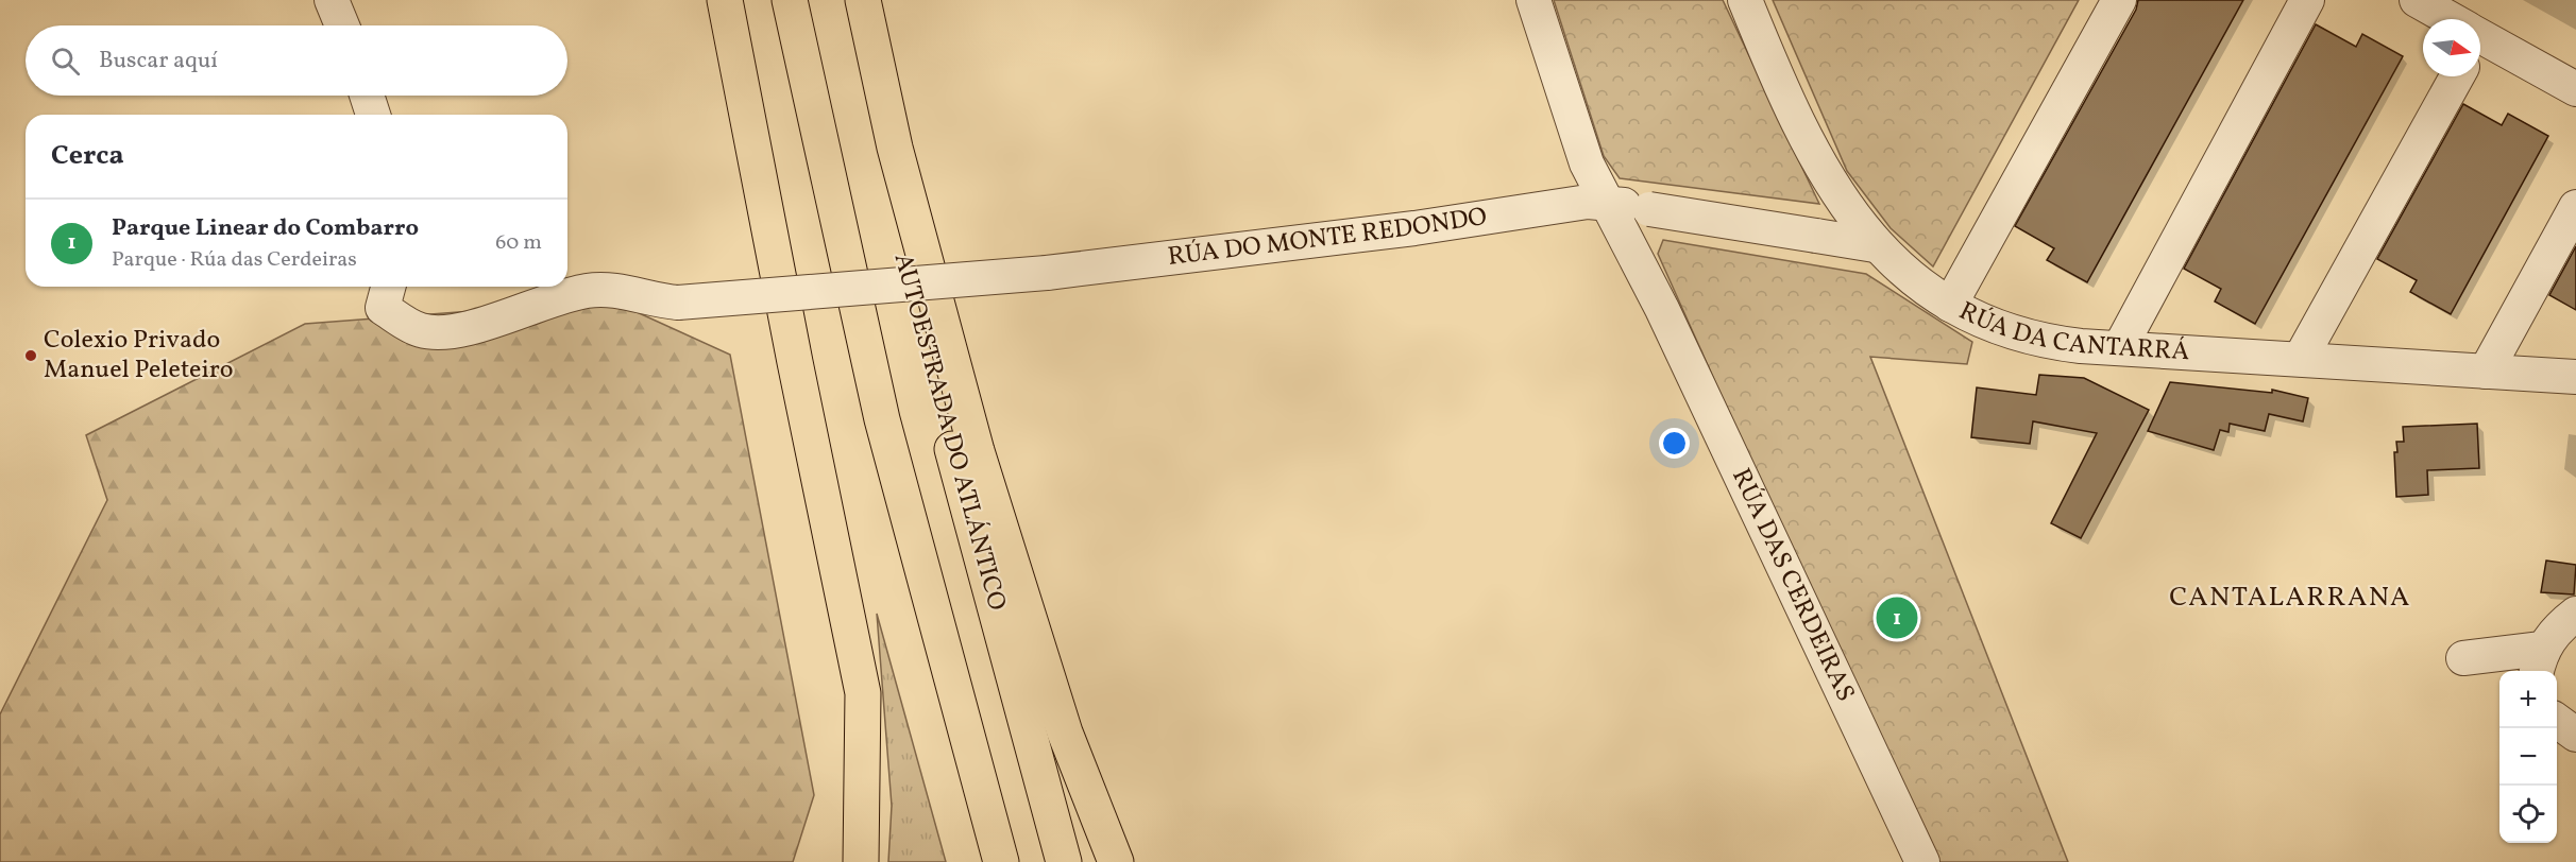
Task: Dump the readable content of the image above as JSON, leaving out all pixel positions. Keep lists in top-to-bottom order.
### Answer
{
  "streets": {
    "highway": ["AUTOESTRADA DO ATLÁNTICO"],
    "street": ["RÚA DO MONTE REDONDO", "RÚA DA CANTARRÁ", "RÚA DAS CERDEIRAS"]
  },
  "crossings": [
    ["RÚA DO MONTE REDONDO", "RÚA DA CANTARRÁ"],
    ["RÚA DO MONTE REDONDO", "RÚA DAS CERDEIRAS"]
  ],
  "districts": ["CANTALARRANA"],
  "places": ["Colexio Privado Manuel Peleteiro"],
  "north": "right",
  "page": {
    "search": "Buscar aquí",
    "heading": "Cerca",
    "list": [
      {
        "mark": "1",
        "name": "Parque Linear do Combarro",
        "note": "Parque · Rúa das Cerdeiras",
        "value": "60 m"
      }
    ],
    "pins": "1",
    "map_buttons": ["+", "−"]
  }
}
